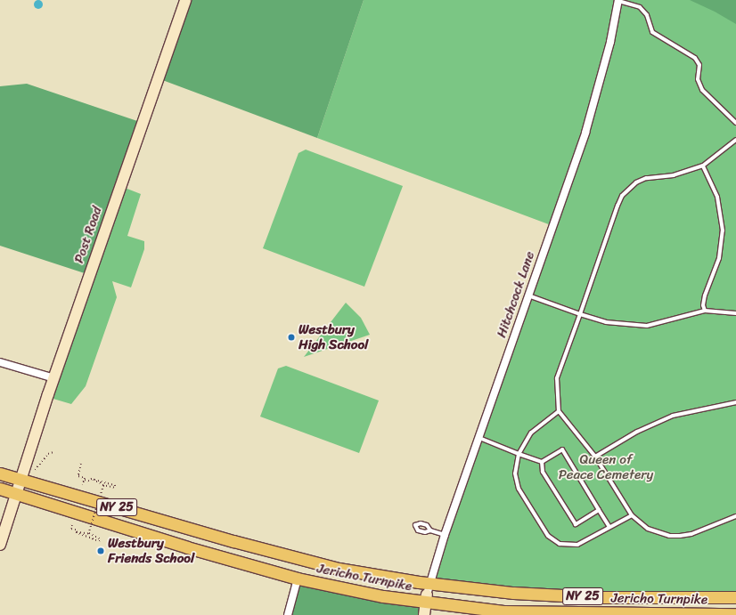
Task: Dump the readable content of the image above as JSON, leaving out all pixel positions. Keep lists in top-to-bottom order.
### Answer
{
  "streets": {
    "main road": ["Post Road", "NY 25", "Jericho Turnpike"],
    "street": ["Hitchcock Lane"]
  },
  "crossings": [
    ["Post Road", "Jericho Turnpike"],
    ["Hitchcock Lane", "Jericho Turnpike"]
  ],
  "parks": ["Queen of Peace Cemetery"],
  "places": ["Westbury High School", "Westbury Friends School"]
}
